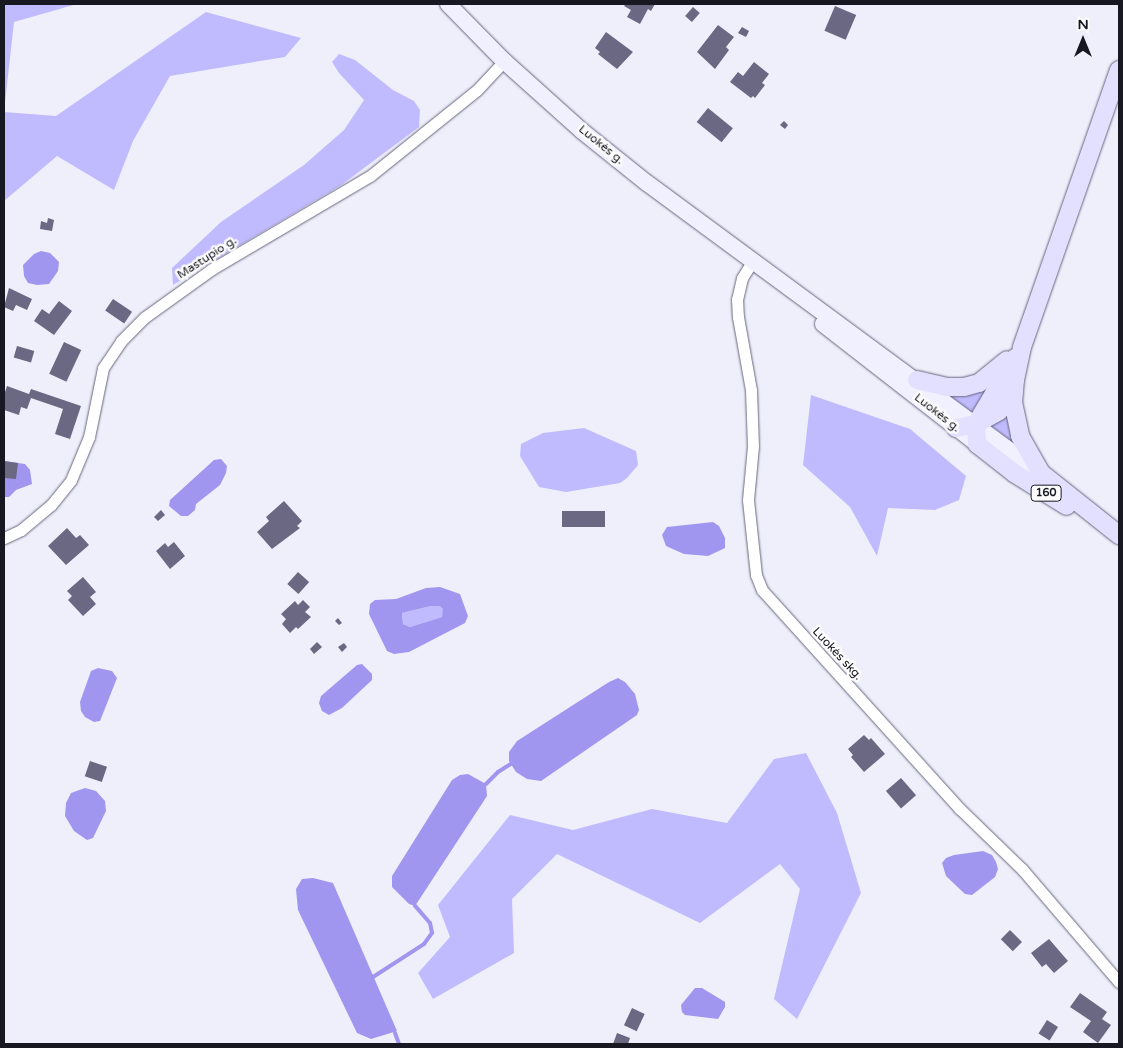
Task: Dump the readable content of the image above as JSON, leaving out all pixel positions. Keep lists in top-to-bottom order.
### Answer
{
  "streets": {
    "main road": ["Luokės g.", "160"],
    "street": ["Mastupio g.", "Luokės skg."]
  },
  "crossings": [
    ["Luokės g.", "Mastupio g."],
    ["Luokės g.", "160"],
    ["Luokės g.", "Luokės skg."]
  ],
  "north": "top"
}
